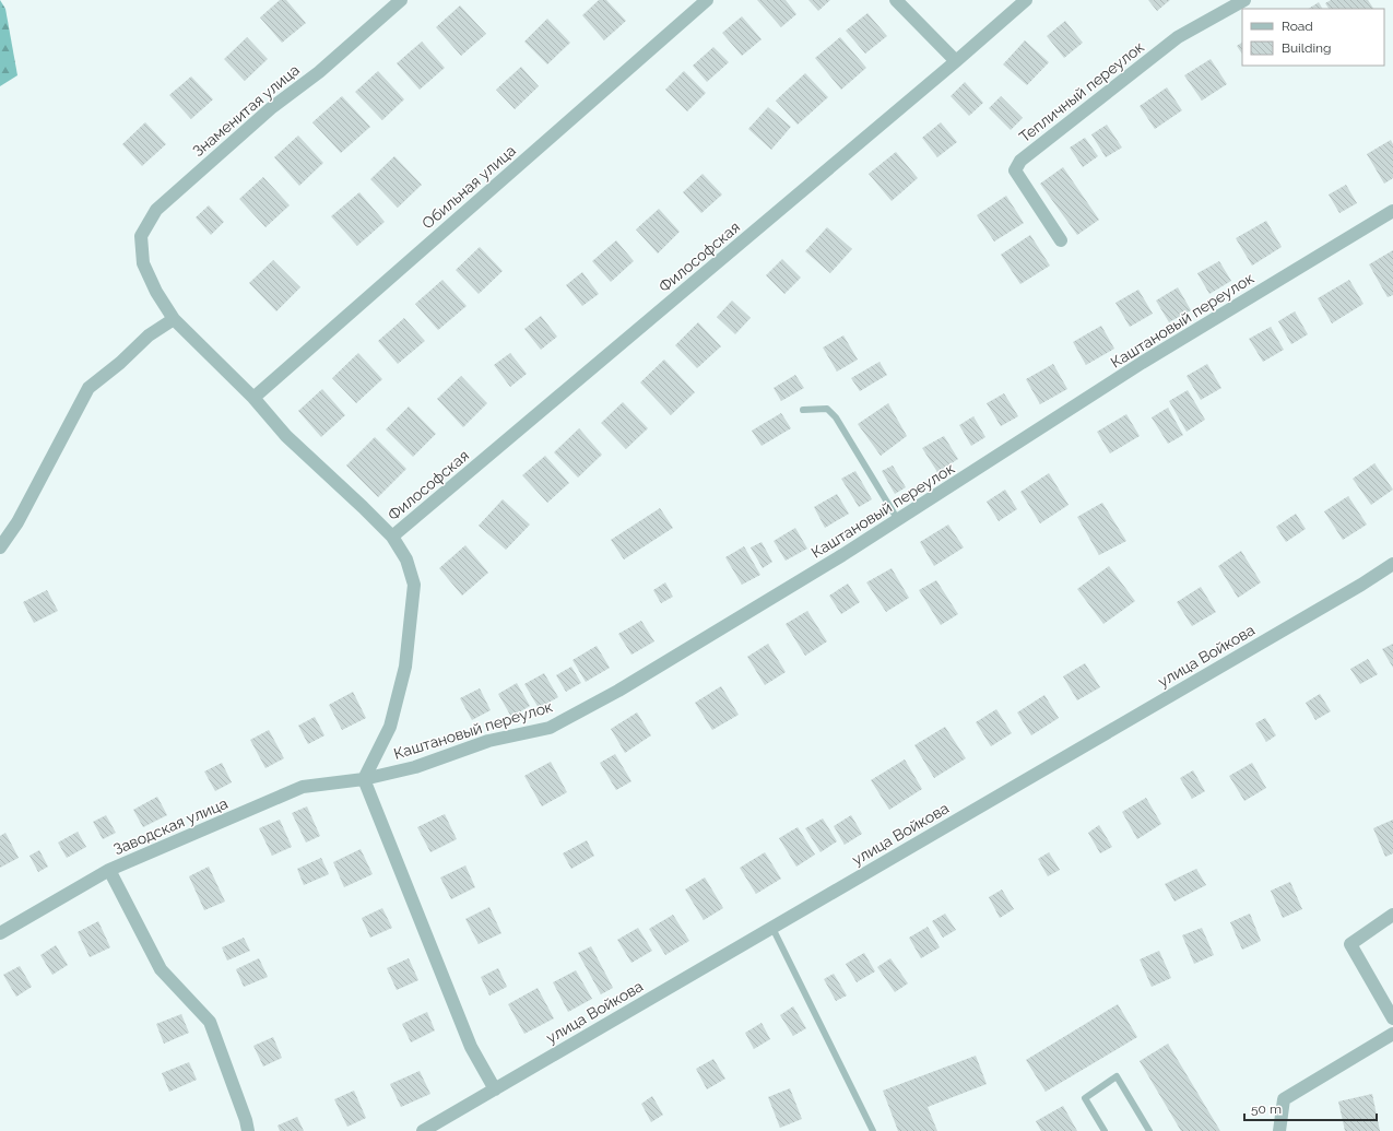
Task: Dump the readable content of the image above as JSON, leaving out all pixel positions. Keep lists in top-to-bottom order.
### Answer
{
  "streets": {
    "street": [
      "Тепличный переулок",
      "Знаменитая улица",
      "Обильная улица",
      "Философская",
      "Каштановый переулок",
      "улица Войкова",
      "Заводская улица"
    ]
  },
  "crossings": [
    ["Знаменитая улица", "Обильная улица"],
    ["Знаменитая улица", "Философская"],
    ["Знаменитая улица", "Каштановый переулок"],
    ["Знаменитая улица", "Заводская улица"],
    ["Каштановый переулок", "Заводская улица"]
  ],
  "legend": ["Road", "Building"],
  "scale_bar": "50 m"
}
